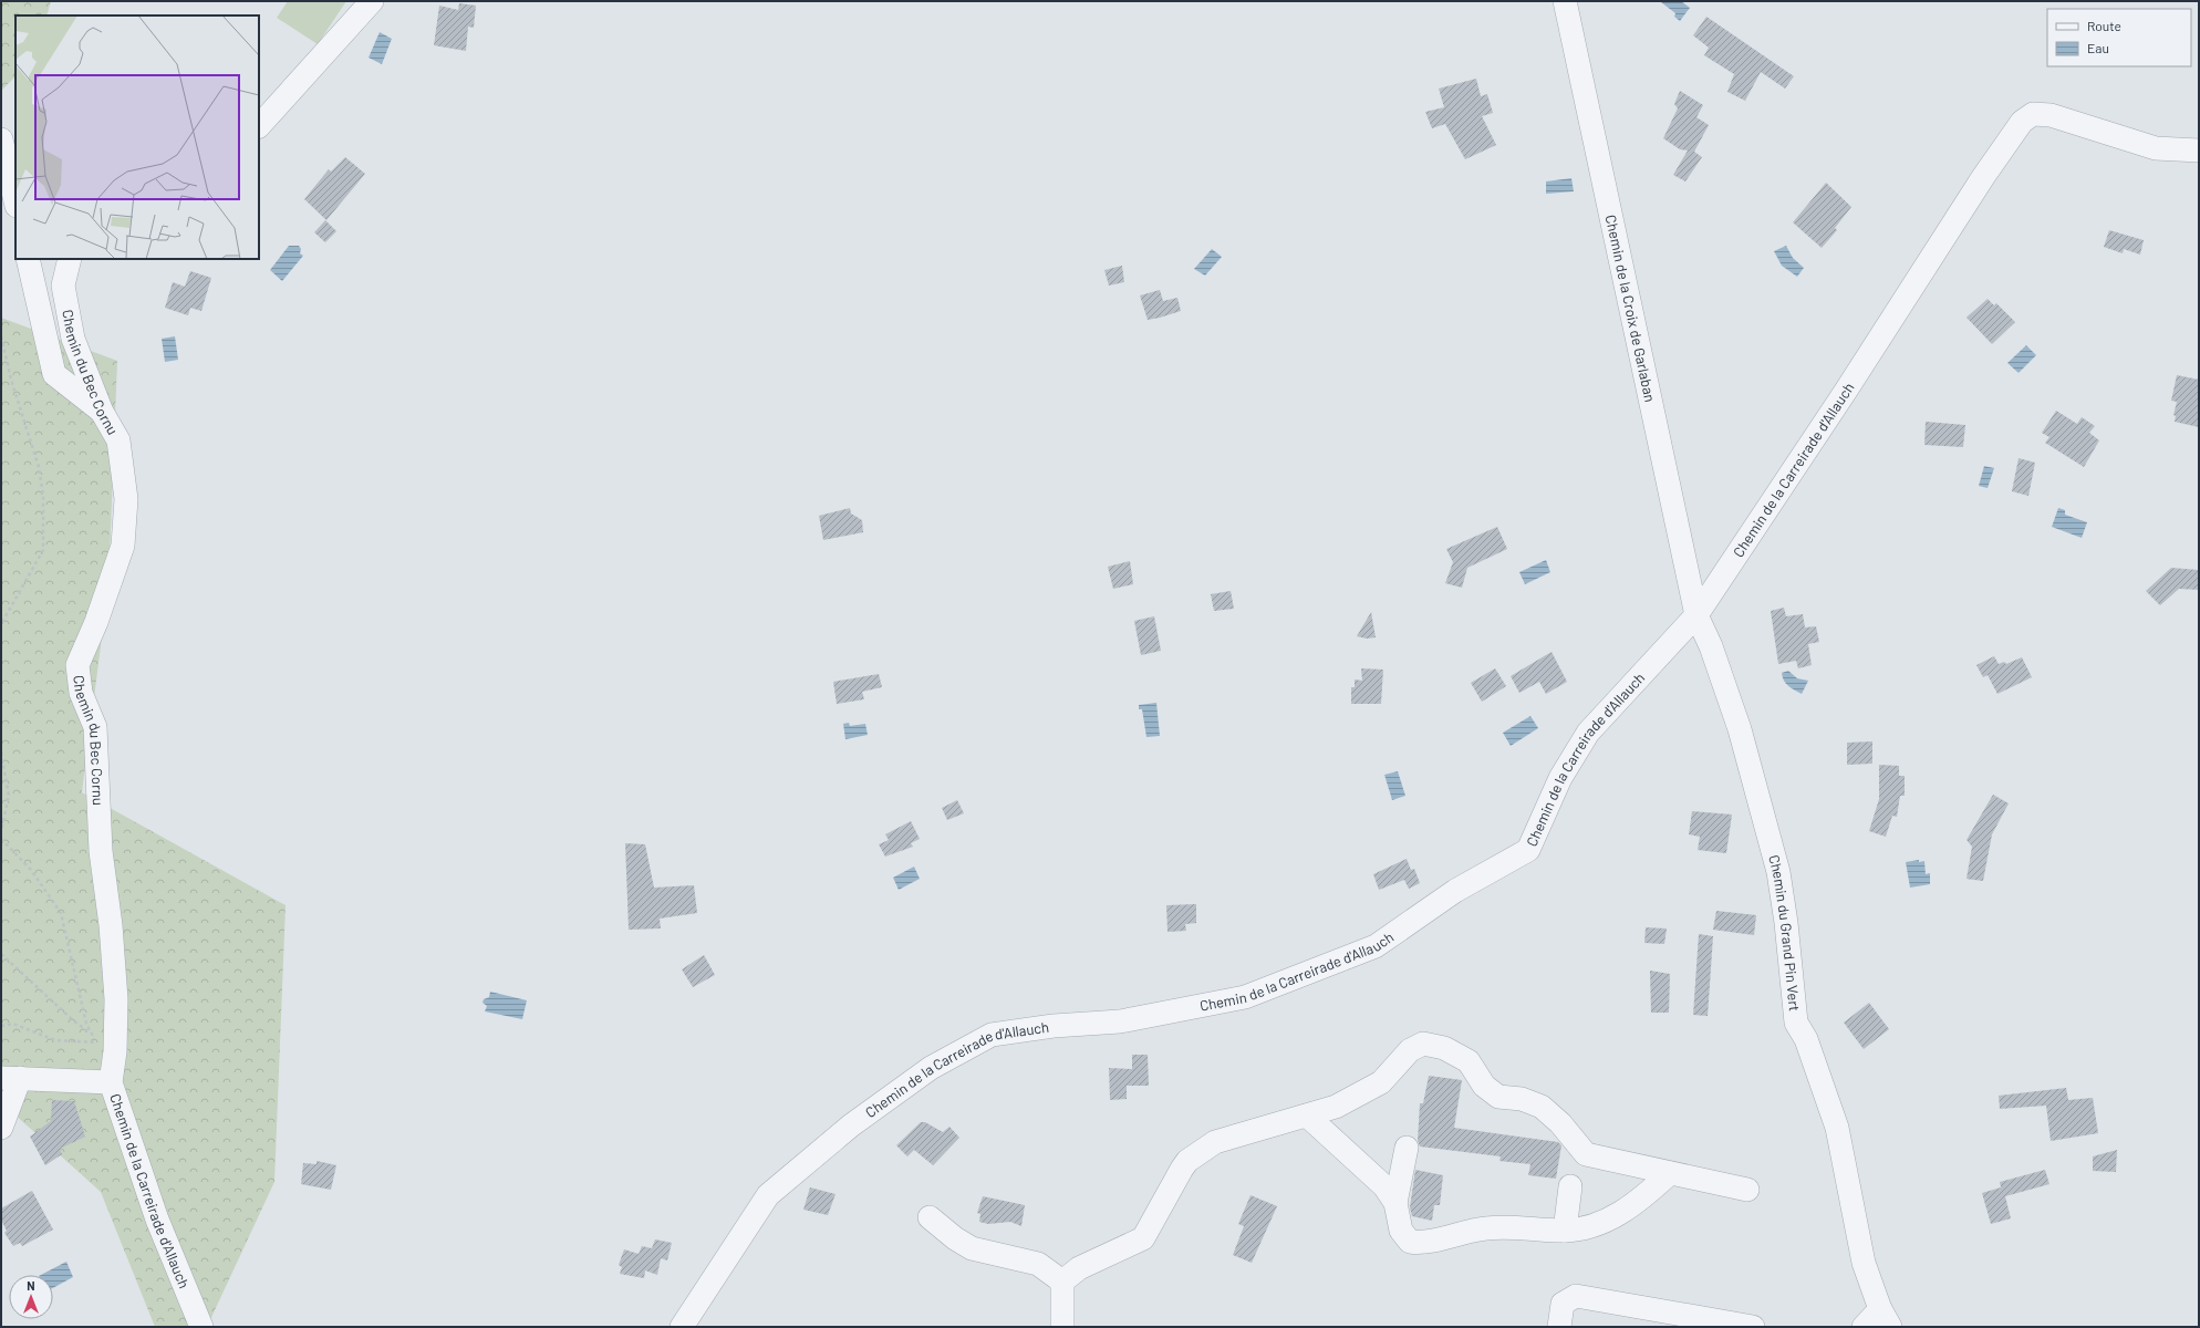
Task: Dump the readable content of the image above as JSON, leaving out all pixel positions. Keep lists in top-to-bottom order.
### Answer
{
  "streets": {
    "street": [
      "Chemin de la Croix de Garlaban",
      "Chemin du Bec Cornu",
      "Chemin de la Carreirade d'Allauch",
      "Chemin du Grand Pin Vert"
    ]
  },
  "crossings": [
    ["Chemin de la Croix de Garlaban", "Chemin de la Carreirade d'Allauch"],
    ["Chemin de la Croix de Garlaban", "Chemin du Grand Pin Vert"],
    ["Chemin du Bec Cornu", "Chemin de la Carreirade d'Allauch"],
    ["Chemin de la Carreirade d'Allauch", "Chemin du Grand Pin Vert"]
  ],
  "legend": ["Route", "Eau"],
  "north": "top"
}
